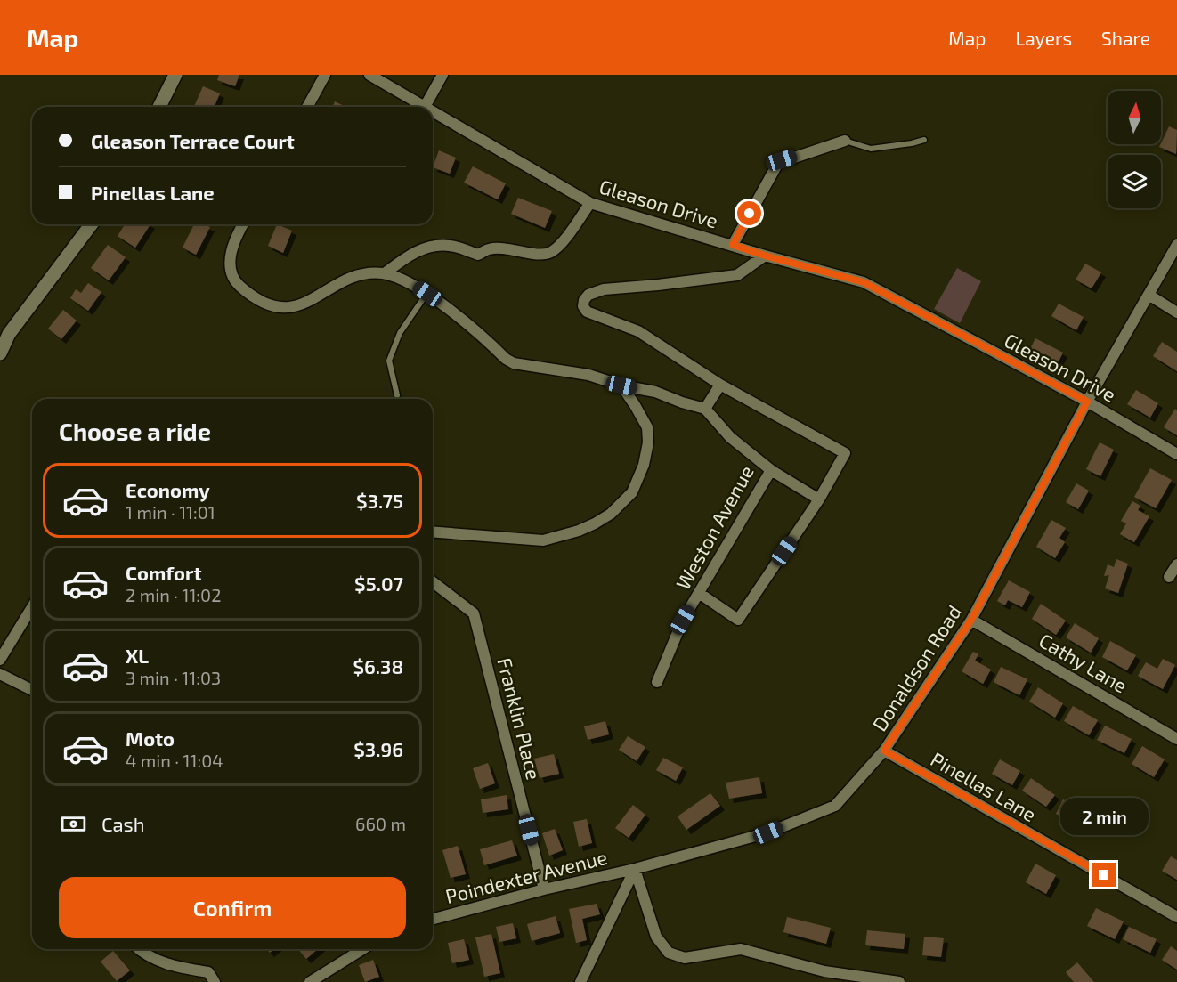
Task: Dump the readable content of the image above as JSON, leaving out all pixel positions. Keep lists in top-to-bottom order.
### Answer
{
  "streets": {
    "street": [
      "Gleason Drive",
      "Weston Avenue",
      "Cathy Lane",
      "Donaldson Road",
      "Franklin Place",
      "Pinellas Lane",
      "Poindexter Avenue"
    ]
  },
  "crossings": [
    ["Gleason Drive", "Donaldson Road"],
    ["Cathy Lane", "Donaldson Road"],
    ["Donaldson Road", "Pinellas Lane"],
    ["Donaldson Road", "Poindexter Avenue"],
    ["Franklin Place", "Poindexter Avenue"]
  ],
  "north": "top",
  "page": {
    "header": "Map",
    "nav": ["Map", "Layers", "Share"],
    "banner": ["Gleason Terrace Court", "Pinellas Lane"],
    "heading": "Choose a ride",
    "list": [
      {
        "name": "Economy",
        "note": "1 min · 11:01",
        "value": "$3.75"
      },
      {
        "name": "Comfort",
        "note": "2 min · 11:02",
        "value": "$5.07"
      },
      {
        "name": "XL",
        "note": "3 min · 11:03",
        "value": "$6.38"
      },
      {
        "name": "Moto",
        "note": "4 min · 11:04",
        "value": "$3.96"
      }
    ],
    "pay": ["Cash", "660 m"],
    "bubble": "2 min",
    "buttons": "Confirm"
  }
}
